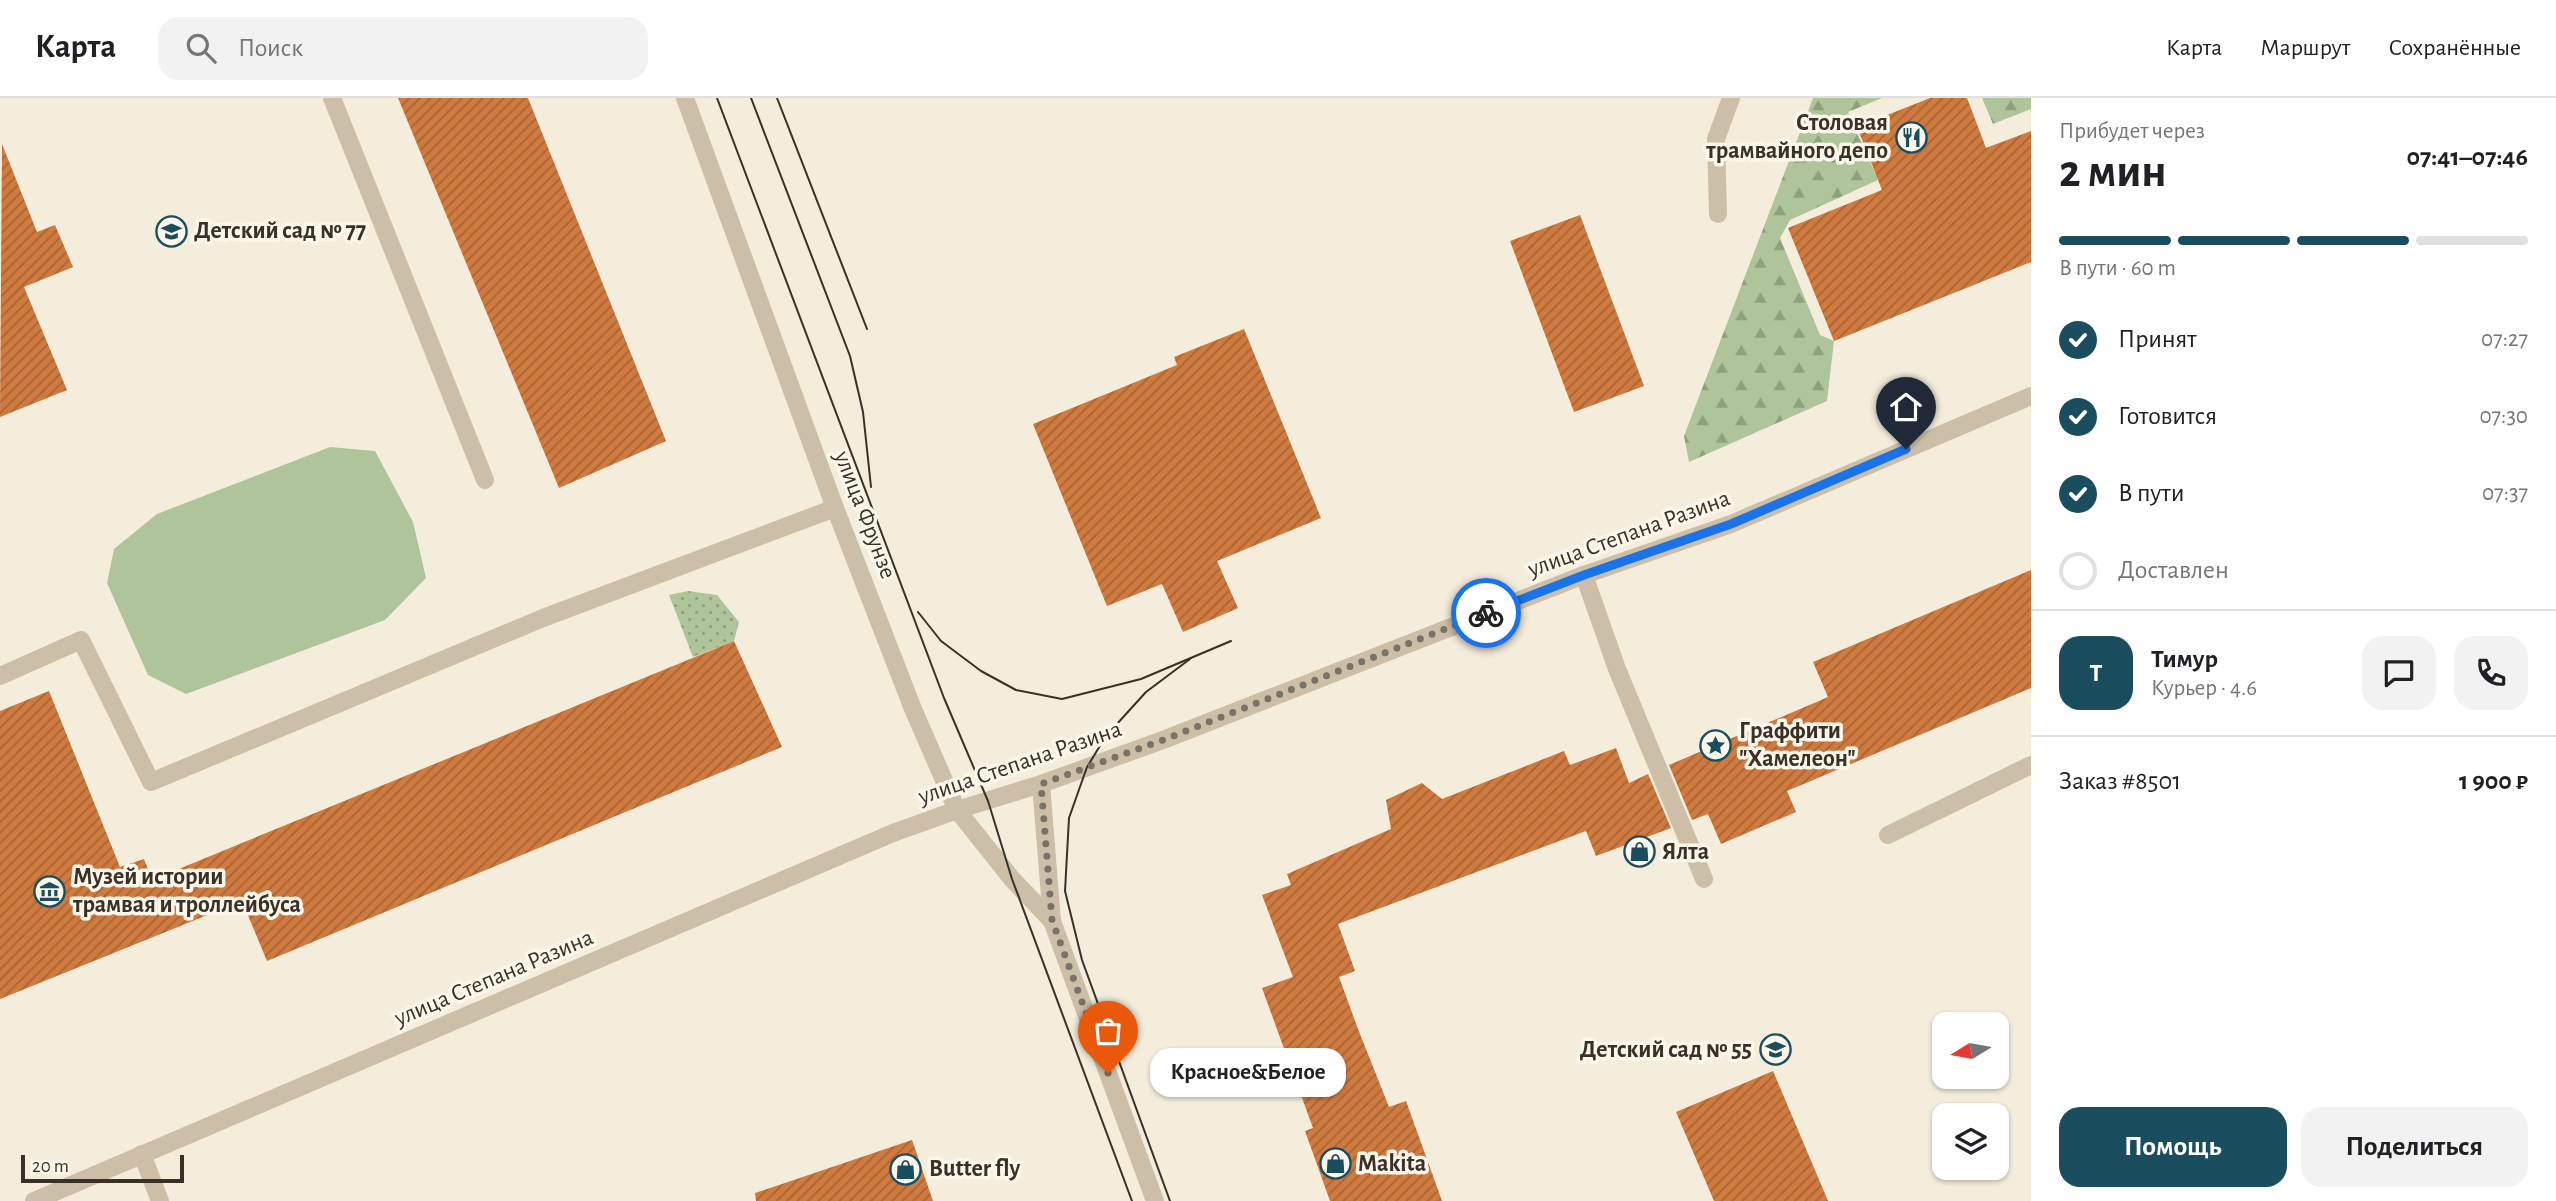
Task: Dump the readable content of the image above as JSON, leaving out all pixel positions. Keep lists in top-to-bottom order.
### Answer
{
  "streets": {
    "street": ["улица Фрунзе", "улица Степана Разина"]
  },
  "crossings": [
    ["улица Фрунзе", "улица Степана Разина"]
  ],
  "places": {
    "restaurant": ["Столовая трамвайного депо"],
    "school or university": ["Детский сад № 77", "Детский сад № 55"],
    "place": ["Граффити \"Хамелеон\""],
    "shop": ["Ялта", "Makita", "Butter fly"],
    "museum": ["Музей истории трамвая и троллейбуса"],
    "other": ["Красное&Белое"]
  },
  "scale_bar": "20 m",
  "north": "left",
  "page": {
    "header": "Карта",
    "search": "Поиск",
    "nav": ["Карта", "Маршрут", "Сохранённые"],
    "heading": ["2 мин", "Прибудет через", "07:41–07:46"],
    "panel": [
      "Тимур",
      "Курьер · 4.6",
      "Заказ #8501",
      "1 900 ₽"
    ],
    "bar": "В пути · 60 m",
    "list": [
      ["Принят", "07:27"],
      ["Готовится", "07:30"],
      ["В пути", "07:37"],
      "Доставлен"
    ],
    "round": "Т",
    "bubble": "Красное&Белое",
    "buttons": ["Помощь", "Поделиться"],
    "scale": "20 m"
  }
}
